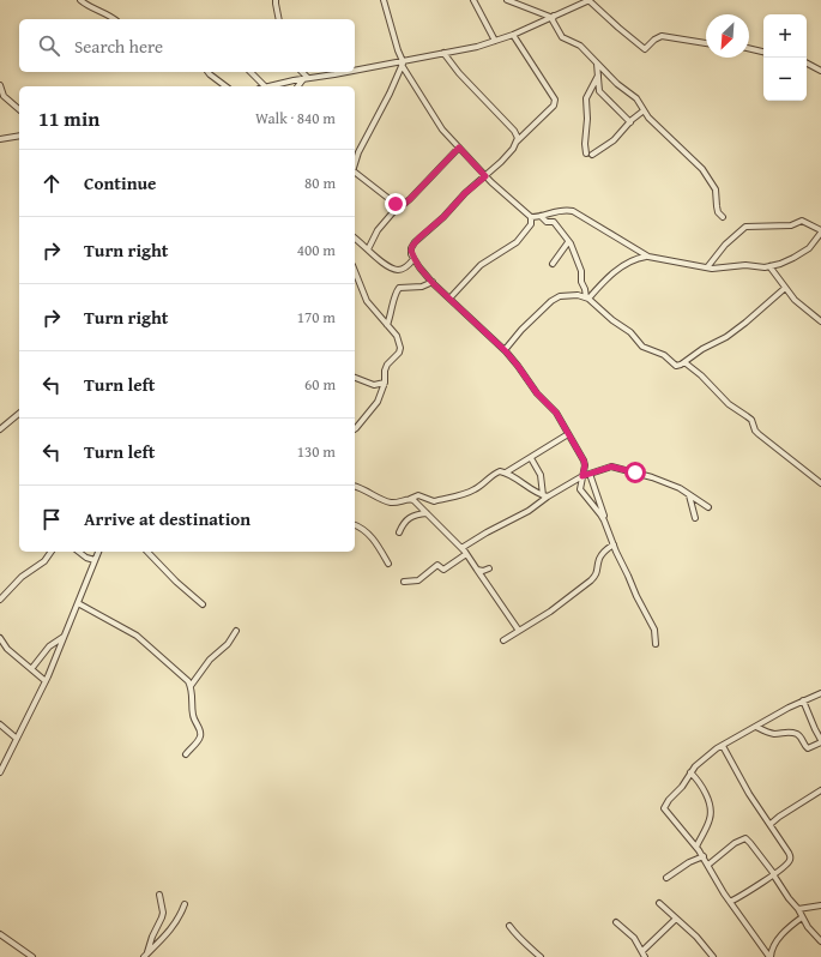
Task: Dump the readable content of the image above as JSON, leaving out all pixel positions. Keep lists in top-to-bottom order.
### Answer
{
  "north": "bottom left",
  "page": {
    "map_buttons": ["+", "−"],
    "search": "Search here",
    "heading": ["11 min", "Walk · 840 m"],
    "list": [
      ["Continue", "80 m"],
      ["Turn right", "400 m"],
      ["Turn right", "170 m"],
      ["Turn left", "60 m"],
      ["Turn left", "130 m"],
      "Arrive at destination"
    ]
  }
}
